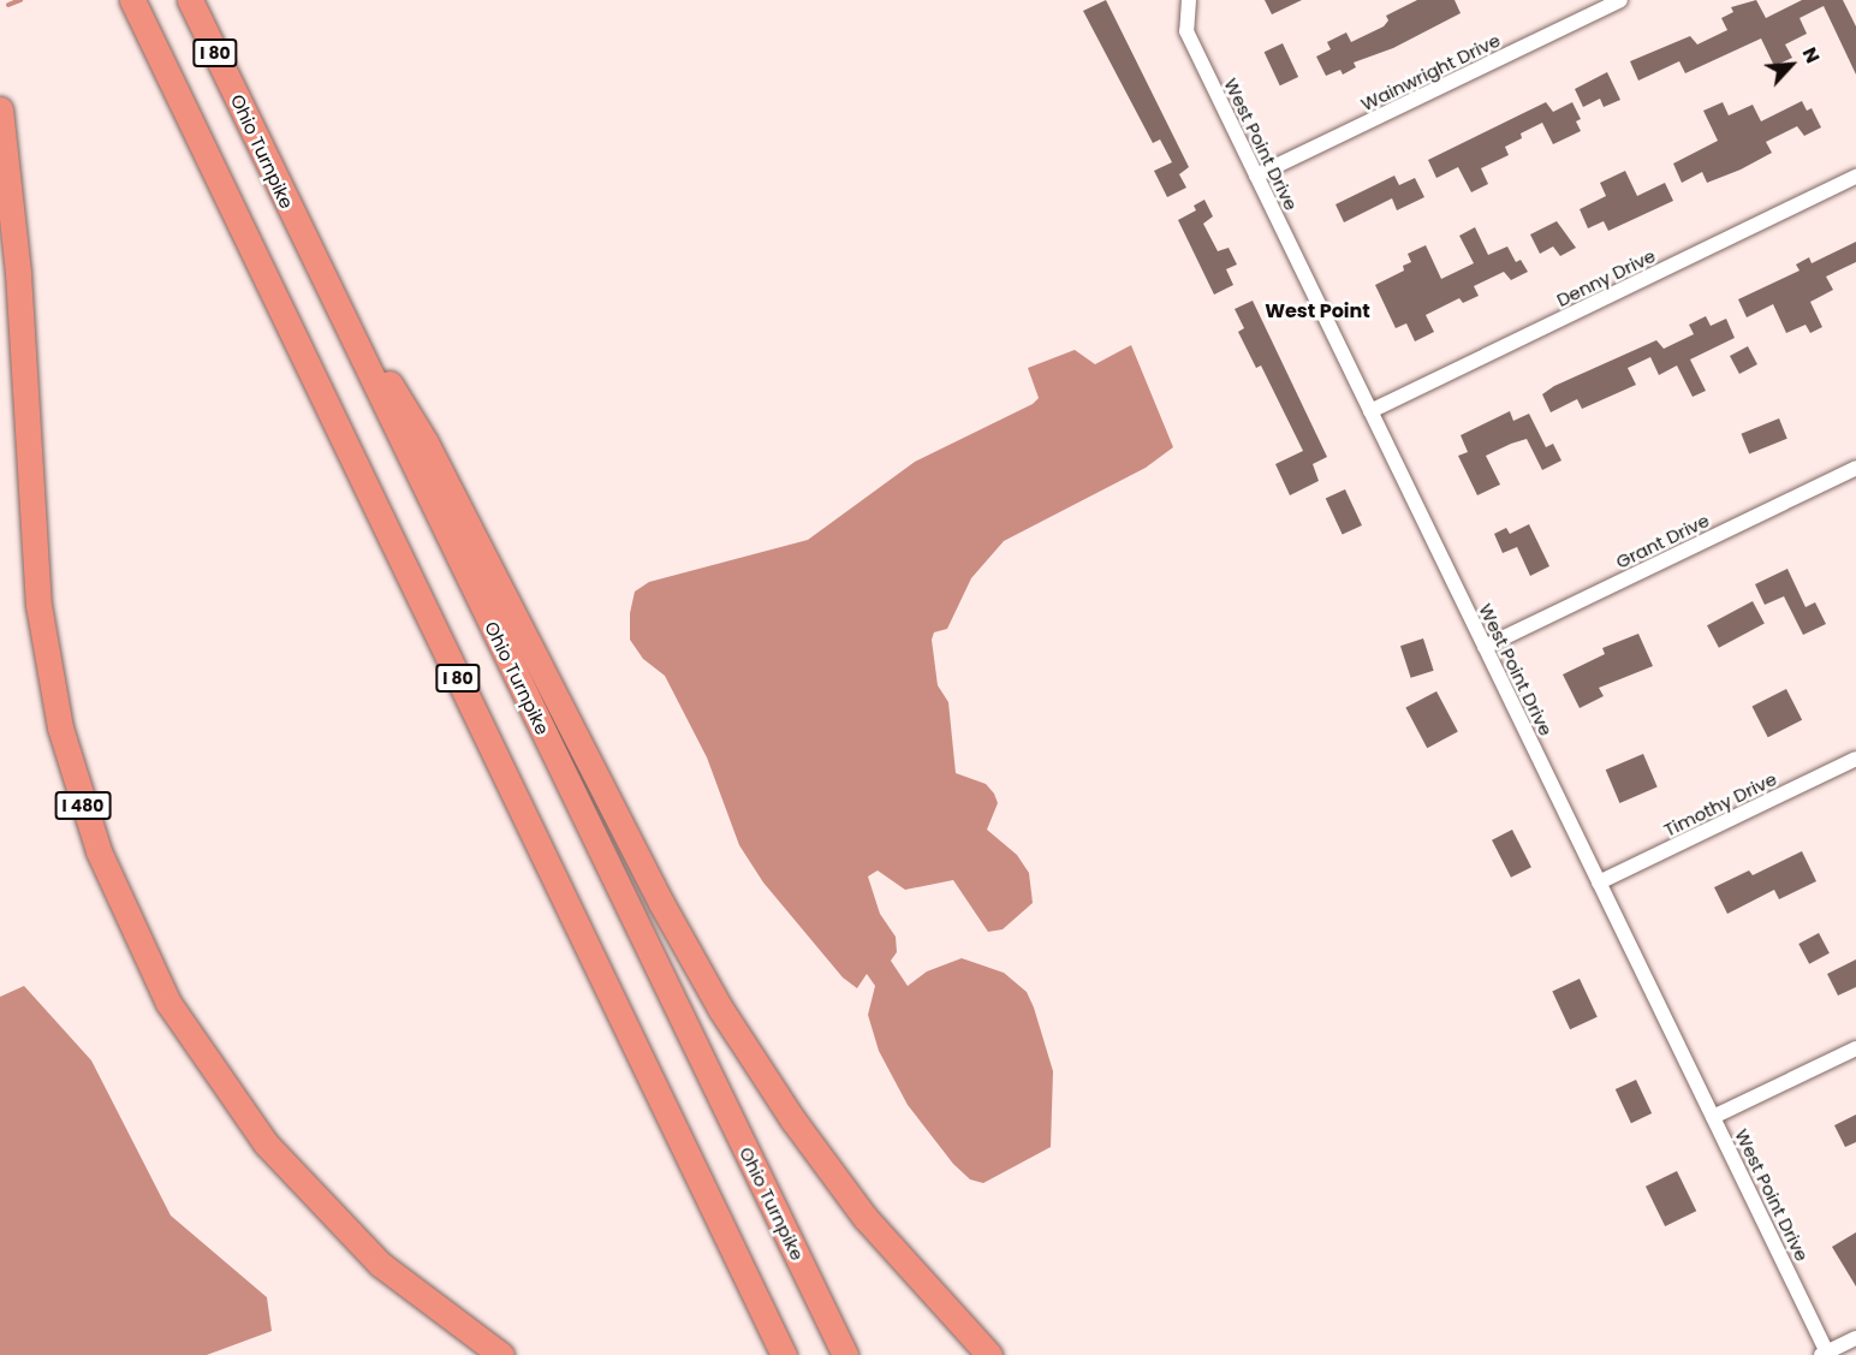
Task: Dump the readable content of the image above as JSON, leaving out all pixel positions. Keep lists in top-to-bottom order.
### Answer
{
  "streets": {
    "highway": ["I 80", "Ohio Turnpike", "I 480"],
    "street": [
      "Wainwright Drive",
      "West Point Drive",
      "Denny Drive",
      "Grant Drive",
      "Timothy Drive"
    ]
  },
  "crossings": [
    ["Wainwright Drive", "West Point Drive"],
    ["West Point Drive", "Denny Drive"],
    ["West Point Drive", "Grant Drive"],
    ["West Point Drive", "Timothy Drive"]
  ],
  "districts": ["West Point"],
  "north": "top right"
}
